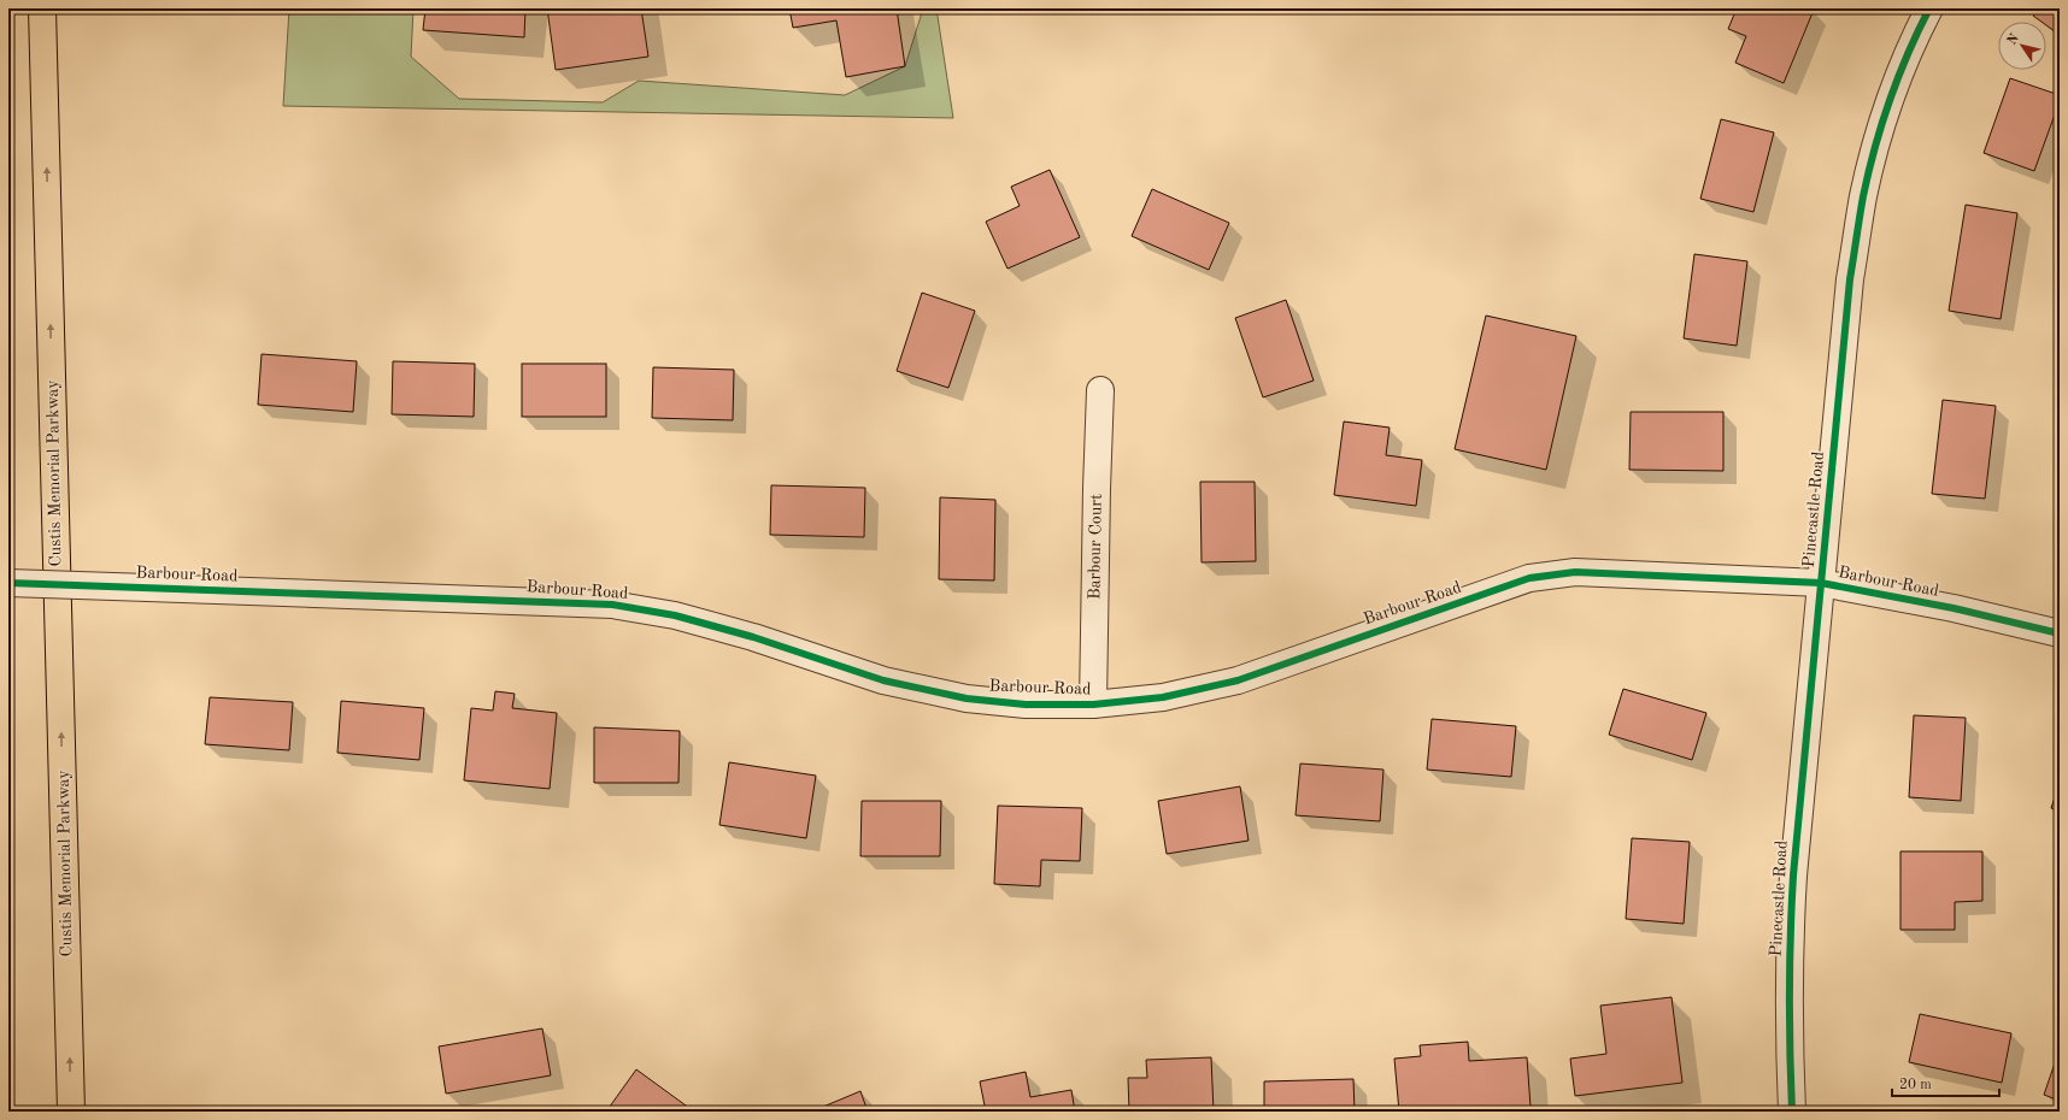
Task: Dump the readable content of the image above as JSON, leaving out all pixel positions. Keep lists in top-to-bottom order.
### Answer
{
  "streets": {
    "highway": ["Custis Memorial Parkway"],
    "street": ["Pinecastle Road", "Barbour Court", "Barbour Road"]
  },
  "crossings": [
    ["Pinecastle Road", "Barbour Road"],
    ["Barbour Court", "Barbour Road"]
  ],
  "one_way": ["Custis Memorial Parkway"],
  "scale_bar": "20 m",
  "north": "top left"
}
